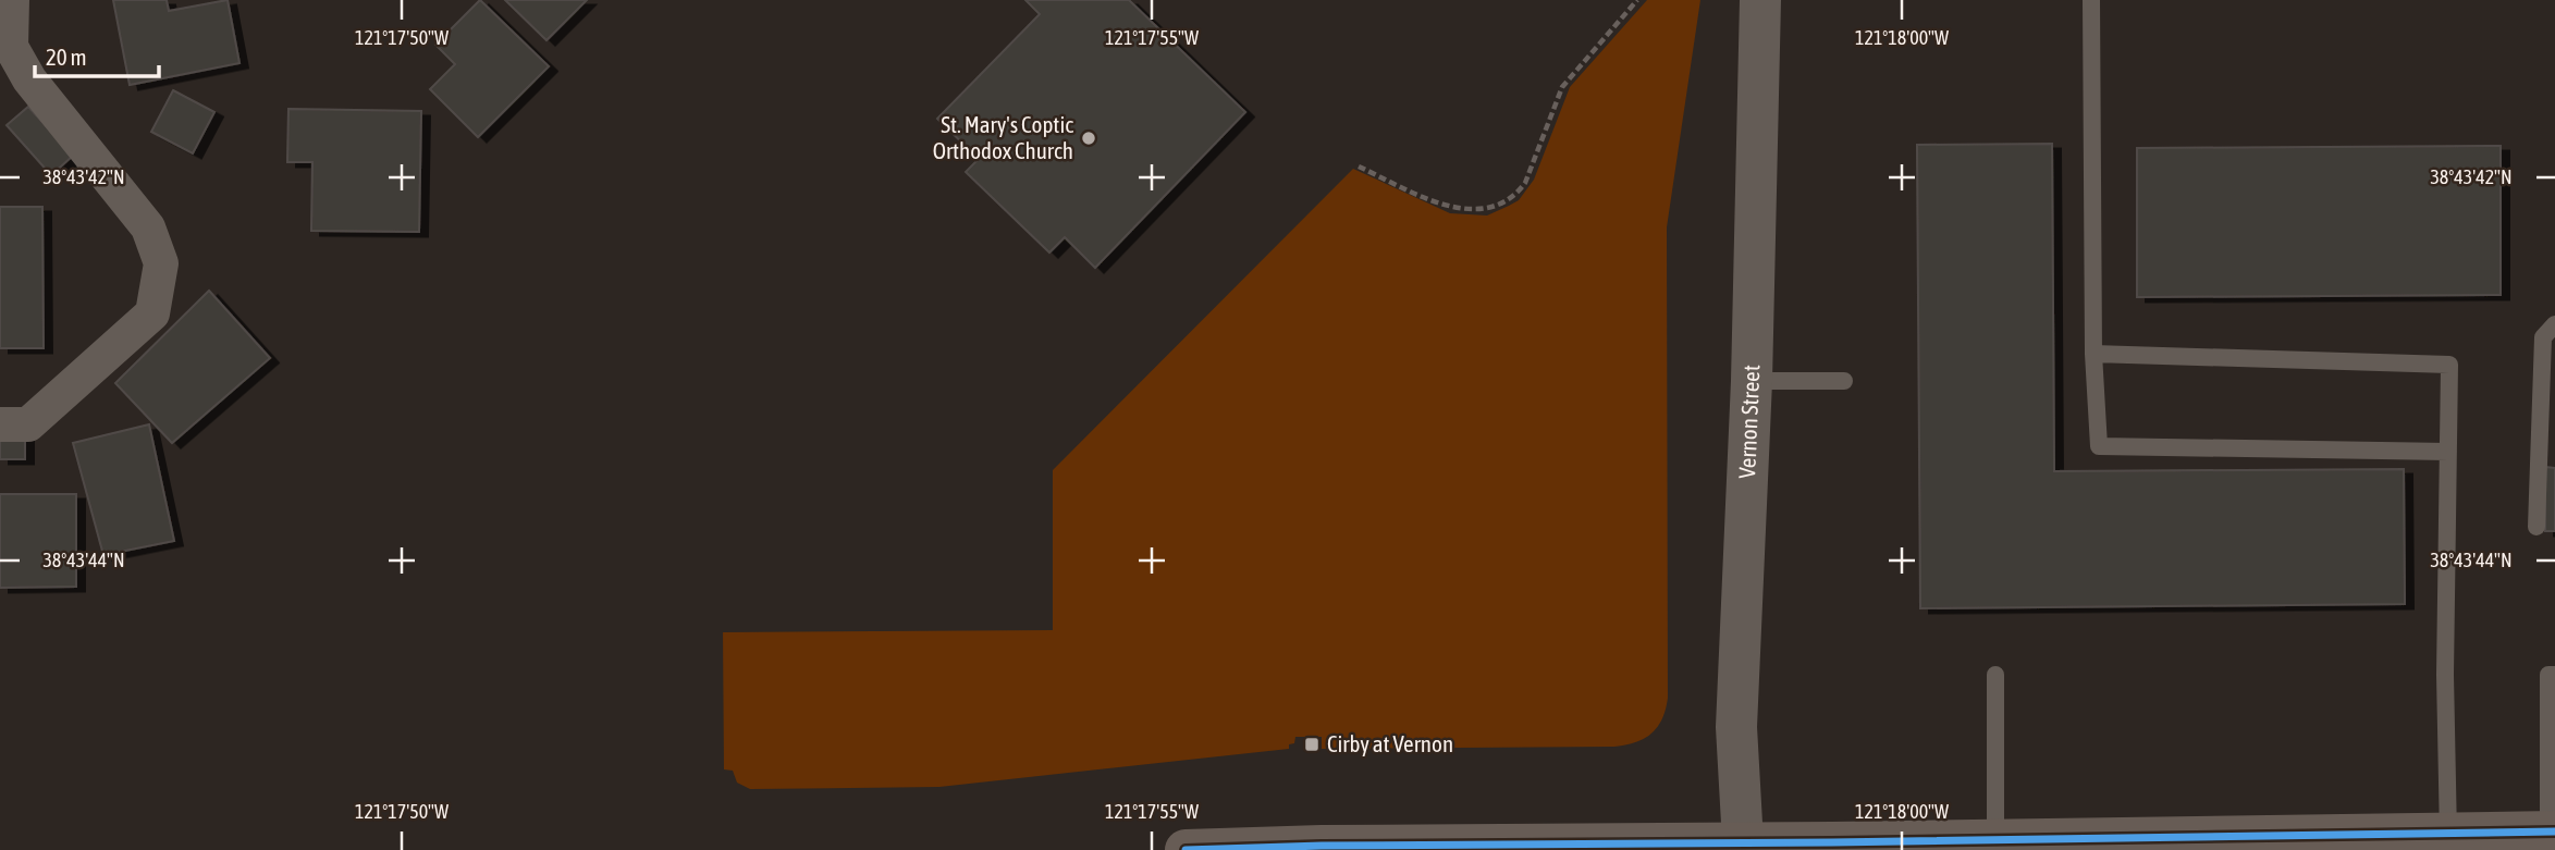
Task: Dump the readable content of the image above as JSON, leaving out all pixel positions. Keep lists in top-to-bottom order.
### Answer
{
  "streets": {
    "street": ["Vernon Street"]
  },
  "places": {
    "other": ["St. Mary's Coptic Orthodox Church"],
    "transit": ["Cirby at Vernon"]
  },
  "scale_bar": "20 m",
  "coordinates": [
    "121°17'50\"W",
    "121°17'55\"W",
    "121°18'00\"W",
    "38°43'42\"N",
    "38°43'44\"N"
  ]
}
